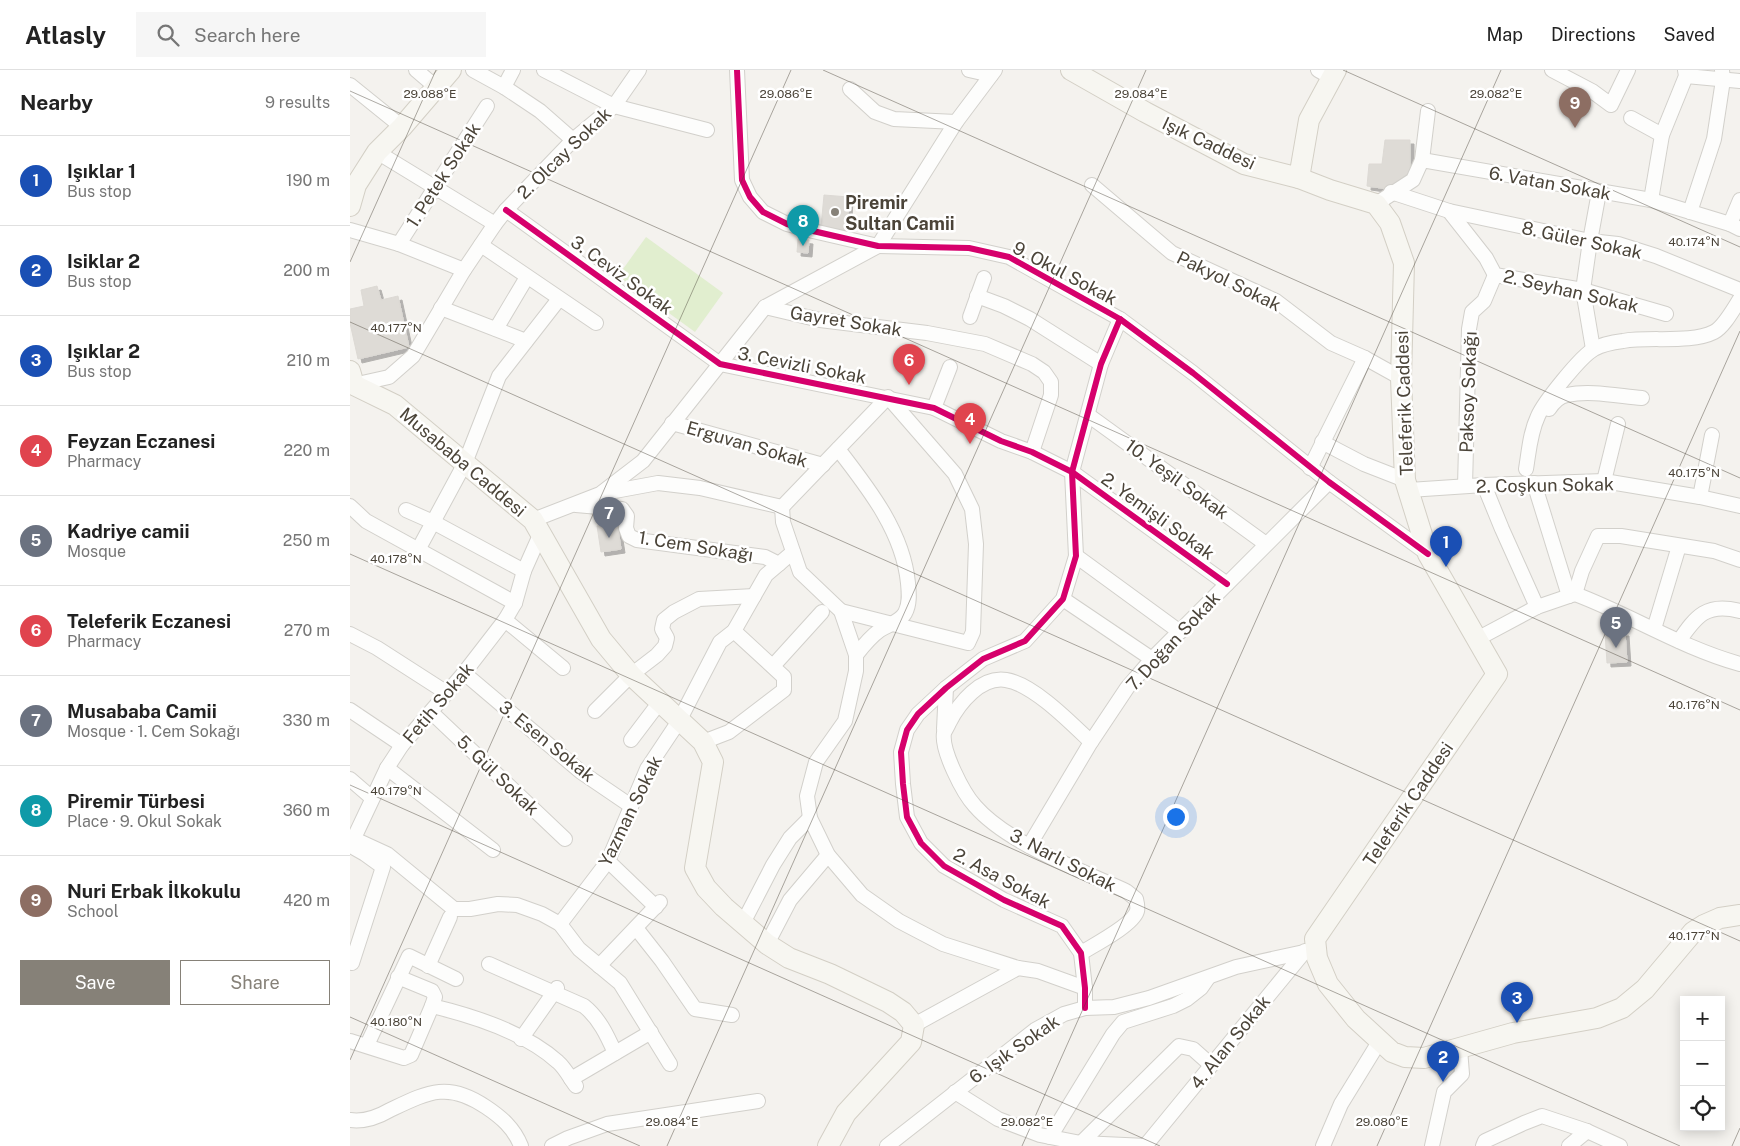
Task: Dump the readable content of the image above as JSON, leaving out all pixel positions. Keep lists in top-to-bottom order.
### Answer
{
  "streets": {
    "main road": ["Işık Caddesi", "Teleferik Caddesi", "Musababa Caddesi"],
    "street": [
      "2. Olcay Sokak",
      "1. Petek Sokak",
      "6. Vatan Sokak",
      "8. Güler Sokak",
      "9. Okul Sokak",
      "3. Ceviz Sokak",
      "Pakyol Sokak",
      "2. Seyhan Sokak",
      "Gayret Sokak",
      "3. Cevizli Sokak",
      "Paksoy Sokağı",
      "Erguvan Sokak",
      "10. Yeşil Sokak",
      "2. Coşkun Sokak",
      "2. Yemişli Sokak",
      "1. Cem Sokağı",
      "7. Doğan Sokak",
      "Fetih Sokak",
      "3. Esen Sokak",
      "5. Gül Sokak",
      "Yazman Sokak",
      "3. Narlı Sokak",
      "2. Asa Sokak",
      "4. Alan Sokak",
      "6. Işık Sokak"
    ]
  },
  "crossings": [
    ["2. Olcay Sokak", "3. Ceviz Sokak"],
    ["2. Olcay Sokak", "Musababa Caddesi"],
    ["8. Güler Sokak", "2. Seyhan Sokak"],
    ["9. Okul Sokak", "Teleferik Caddesi"],
    ["9. Okul Sokak", "7. Doğan Sokak"],
    ["9. Okul Sokak", "2. Asa Sokak"],
    ["3. Ceviz Sokak", "3. Cevizli Sokak"],
    ["Pakyol Sokak", "Teleferik Caddesi"],
    ["2. Seyhan Sokak", "Paksoy Sokağı"],
    ["Gayret Sokak", "3. Cevizli Sokak"],
    ["3. Cevizli Sokak", "2. Yemişli Sokak"],
    ["3. Cevizli Sokak", "2. Asa Sokak"],
    ["Paksoy Sokağı", "2. Coşkun Sokak"],
    ["Teleferik Caddesi", "2. Coşkun Sokak"],
    ["Teleferik Caddesi", "4. Alan Sokak"],
    ["Teleferik Caddesi", "6. Işık Sokak"],
    ["Musababa Caddesi", "Fetih Sokak"],
    ["Musababa Caddesi", "Yazman Sokak"],
    ["10. Yeşil Sokak", "7. Doğan Sokak"],
    ["10. Yeşil Sokak", "2. Asa Sokak"],
    ["2. Yemişli Sokak", "7. Doğan Sokak"],
    ["2. Yemişli Sokak", "2. Asa Sokak"],
    ["1. Cem Sokağı", "Yazman Sokak"],
    ["7. Doğan Sokak", "3. Narlı Sokak"],
    ["Fetih Sokak", "3. Esen Sokak"],
    ["Fetih Sokak", "5. Gül Sokak"],
    ["3. Esen Sokak", "Yazman Sokak"],
    ["3. Narlı Sokak", "2. Asa Sokak"],
    ["2. Asa Sokak", "6. Işık Sokak"],
    ["4. Alan Sokak", "6. Işık Sokak"]
  ],
  "places": ["Piremir Sultan Camii"],
  "page": {
    "header": "Atlasly",
    "search": "Search here",
    "nav": ["Map", "Directions", "Saved"],
    "heading": ["Nearby", "9 results"],
    "pins": [
      "9",
      "8",
      "6",
      "4",
      "7",
      "1",
      "5",
      "3",
      "2"
    ],
    "list": [
      {
        "mark": "1",
        "name": "Işıklar 1",
        "note": "Bus stop",
        "value": "190 m"
      },
      {
        "mark": "2",
        "name": "Isiklar 2",
        "note": "Bus stop",
        "value": "200 m"
      },
      {
        "mark": "3",
        "name": "Işıklar 2",
        "note": "Bus stop",
        "value": "210 m"
      },
      {
        "mark": "4",
        "name": "Feyzan Eczanesi",
        "note": "Pharmacy",
        "value": "220 m"
      },
      {
        "mark": "5",
        "name": "Kadriye camii",
        "note": "Mosque",
        "value": "250 m"
      },
      {
        "mark": "6",
        "name": "Teleferik Eczanesi",
        "note": "Pharmacy",
        "value": "270 m"
      },
      {
        "mark": "7",
        "name": "Musababa Camii",
        "note": "Mosque · 1. Cem Sokağı",
        "value": "330 m"
      },
      {
        "mark": "8",
        "name": "Piremir Türbesi",
        "note": "Place · 9. Okul Sokak",
        "value": "360 m"
      },
      {
        "mark": "9",
        "name": "Nuri Erbak İlkokulu",
        "note": "School",
        "value": "420 m"
      }
    ],
    "buttons": ["Save", "Share"],
    "map_buttons": ["+", "−"]
  },
  "coordinates": [
    "29.088°E",
    "29.086°E",
    "29.084°E",
    "29.082°E",
    "40.174°N",
    "40.177°N",
    "40.175°N",
    "40.178°N",
    "40.176°N",
    "40.179°N",
    "40.180°N",
    "29.080°E"
  ]
}
